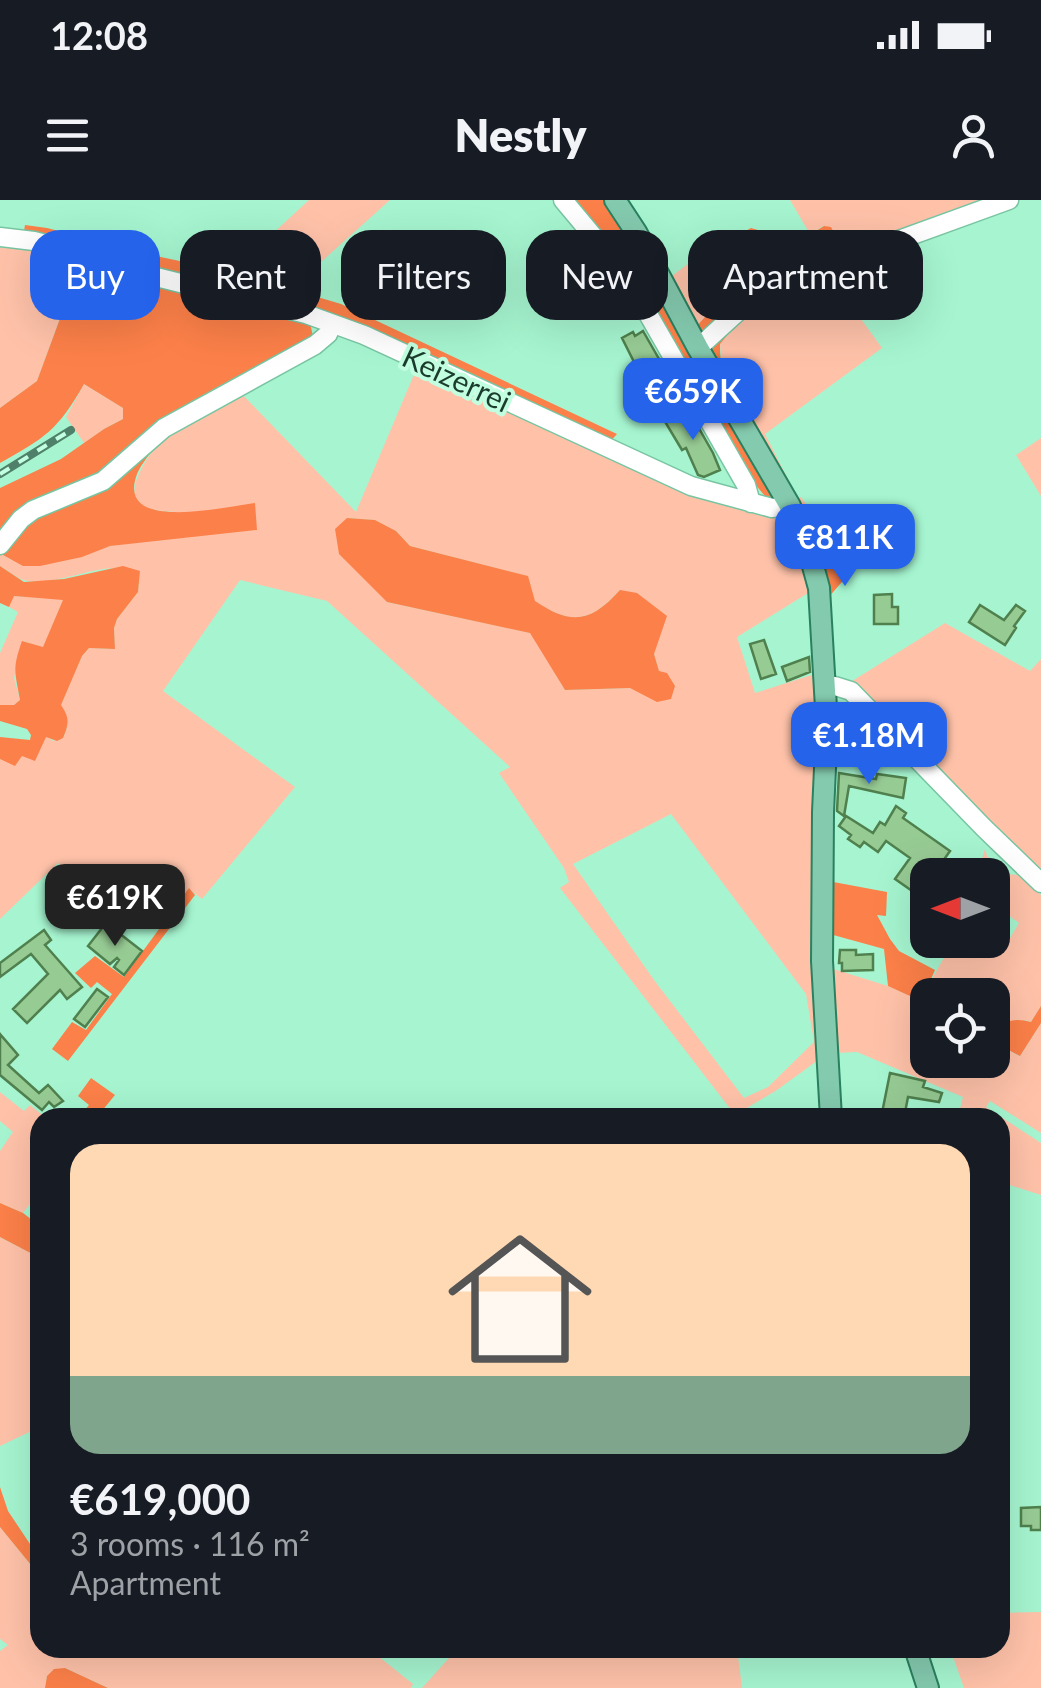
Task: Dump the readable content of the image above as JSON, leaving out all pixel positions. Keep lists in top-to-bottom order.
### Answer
{
  "streets": {
    "street": ["Keizerrei"]
  },
  "north": "left",
  "page": {
    "status": "12:08",
    "header": "Nestly",
    "chip": [
      "Buy",
      "Rent",
      "Filters",
      "New",
      "Apartment"
    ],
    "price": [
      "€659K",
      "€811K",
      "€1.18M",
      "€619K"
    ],
    "list": [
      {
        "name": "€619,000",
        "note": "3 rooms · 116 m² · Apartment"
      }
    ]
  }
}
